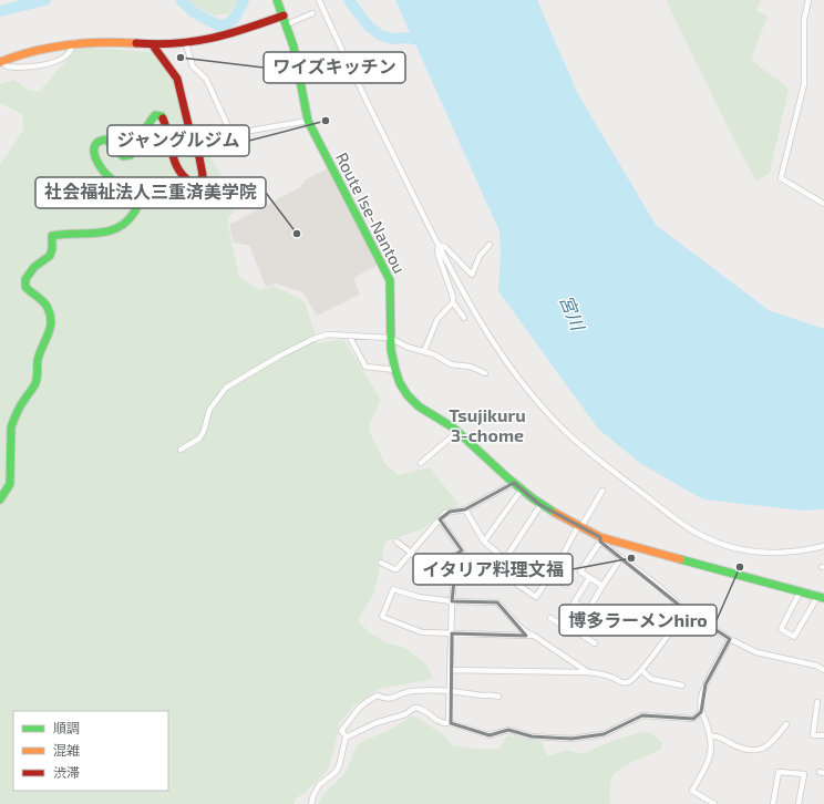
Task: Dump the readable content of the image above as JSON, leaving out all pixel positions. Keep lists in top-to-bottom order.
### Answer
{
  "streets": {
    "street": ["Route Ise-Nantou"]
  },
  "districts": ["Tsujikuru 3-chome"],
  "water": ["宮川"],
  "places": [
    "ワイズキッチン",
    "ジャングルジム",
    "社会福祉法人三重済美学院",
    "イタリア料理文福",
    "博多ラーメンhiro"
  ],
  "legend": ["順調", "混雑", "渋滞"]
}
